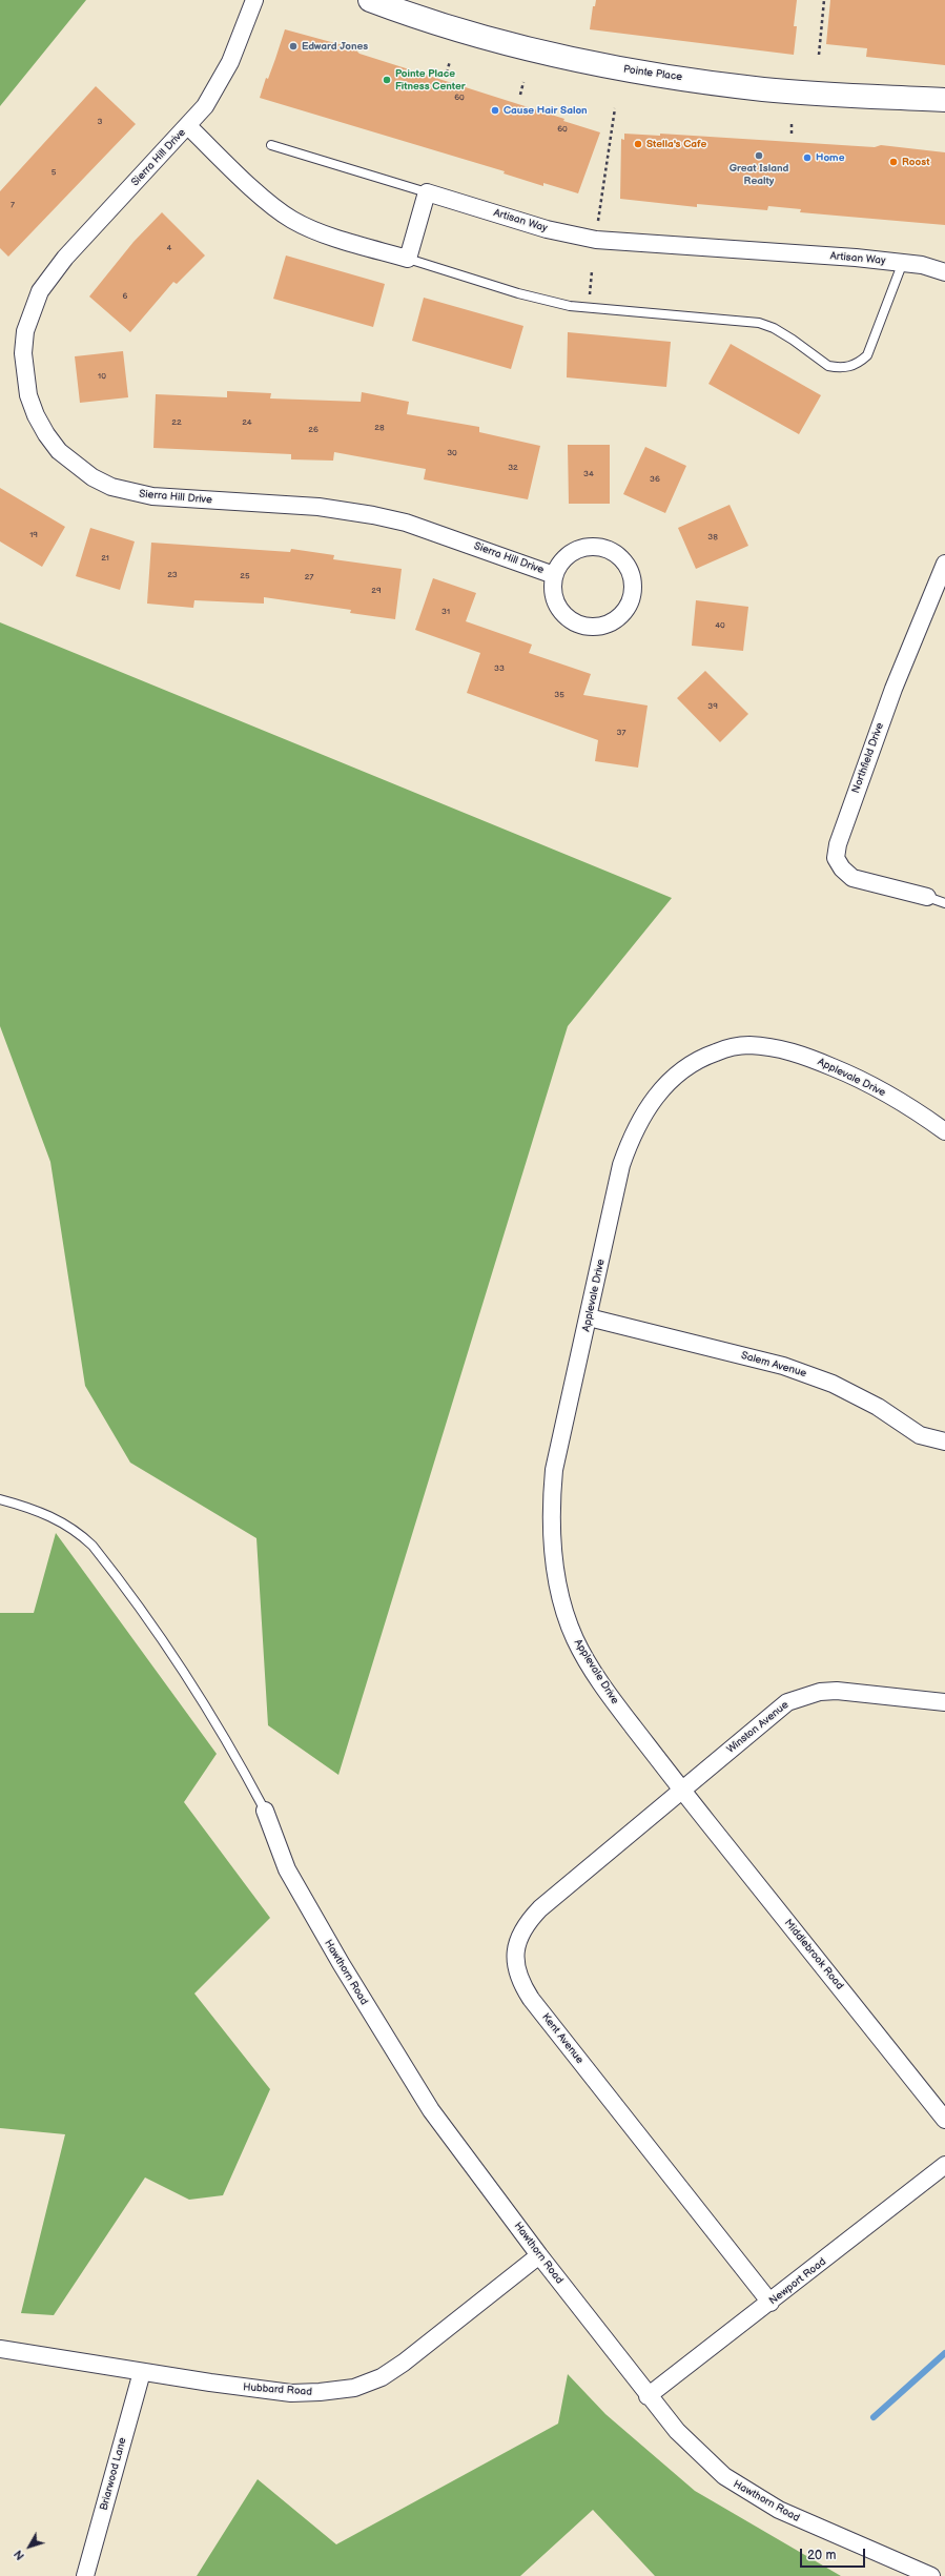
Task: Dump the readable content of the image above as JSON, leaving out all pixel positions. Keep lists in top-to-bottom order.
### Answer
{
  "streets": {
    "street": [
      "Pointe Place",
      "Sierra Hill Drive",
      "Artisan Way",
      "Northfield Drive",
      "Applevale Drive",
      "Salem Avenue",
      "Winston Avenue",
      "Middlebrook Road",
      "Hawthorn Road",
      "Kent Avenue",
      "Newport Road",
      "Hubbard Road",
      "Briarwood Lane"
    ]
  },
  "crossings": [
    ["Applevale Drive", "Salem Avenue"],
    ["Applevale Drive", "Winston Avenue"],
    ["Applevale Drive", "Middlebrook Road"],
    ["Applevale Drive", "Kent Avenue"],
    ["Winston Avenue", "Middlebrook Road"],
    ["Winston Avenue", "Kent Avenue"],
    ["Middlebrook Road", "Kent Avenue"],
    ["Hawthorn Road", "Newport Road"],
    ["Hawthorn Road", "Hubbard Road"],
    ["Kent Avenue", "Newport Road"],
    ["Hubbard Road", "Briarwood Lane"]
  ],
  "places": [
    "Edward Jones",
    "Pointe Place Fitness Center",
    "Cause Hair Salon",
    "Stella's Cafe",
    "Great Island Realty",
    "Home",
    "Roost"
  ],
  "house_numbers": [
    "60",
    "3",
    "60",
    "5",
    "7",
    "4",
    "6",
    "10",
    "22",
    "24",
    "28",
    "26",
    "30",
    "32",
    "34",
    "36",
    "19",
    "38",
    "21",
    "23",
    "25",
    "27",
    "29",
    "31",
    "40",
    "33",
    "35",
    "39",
    "37"
  ],
  "scale_bar": "20 m",
  "north": "bottom left"
}
